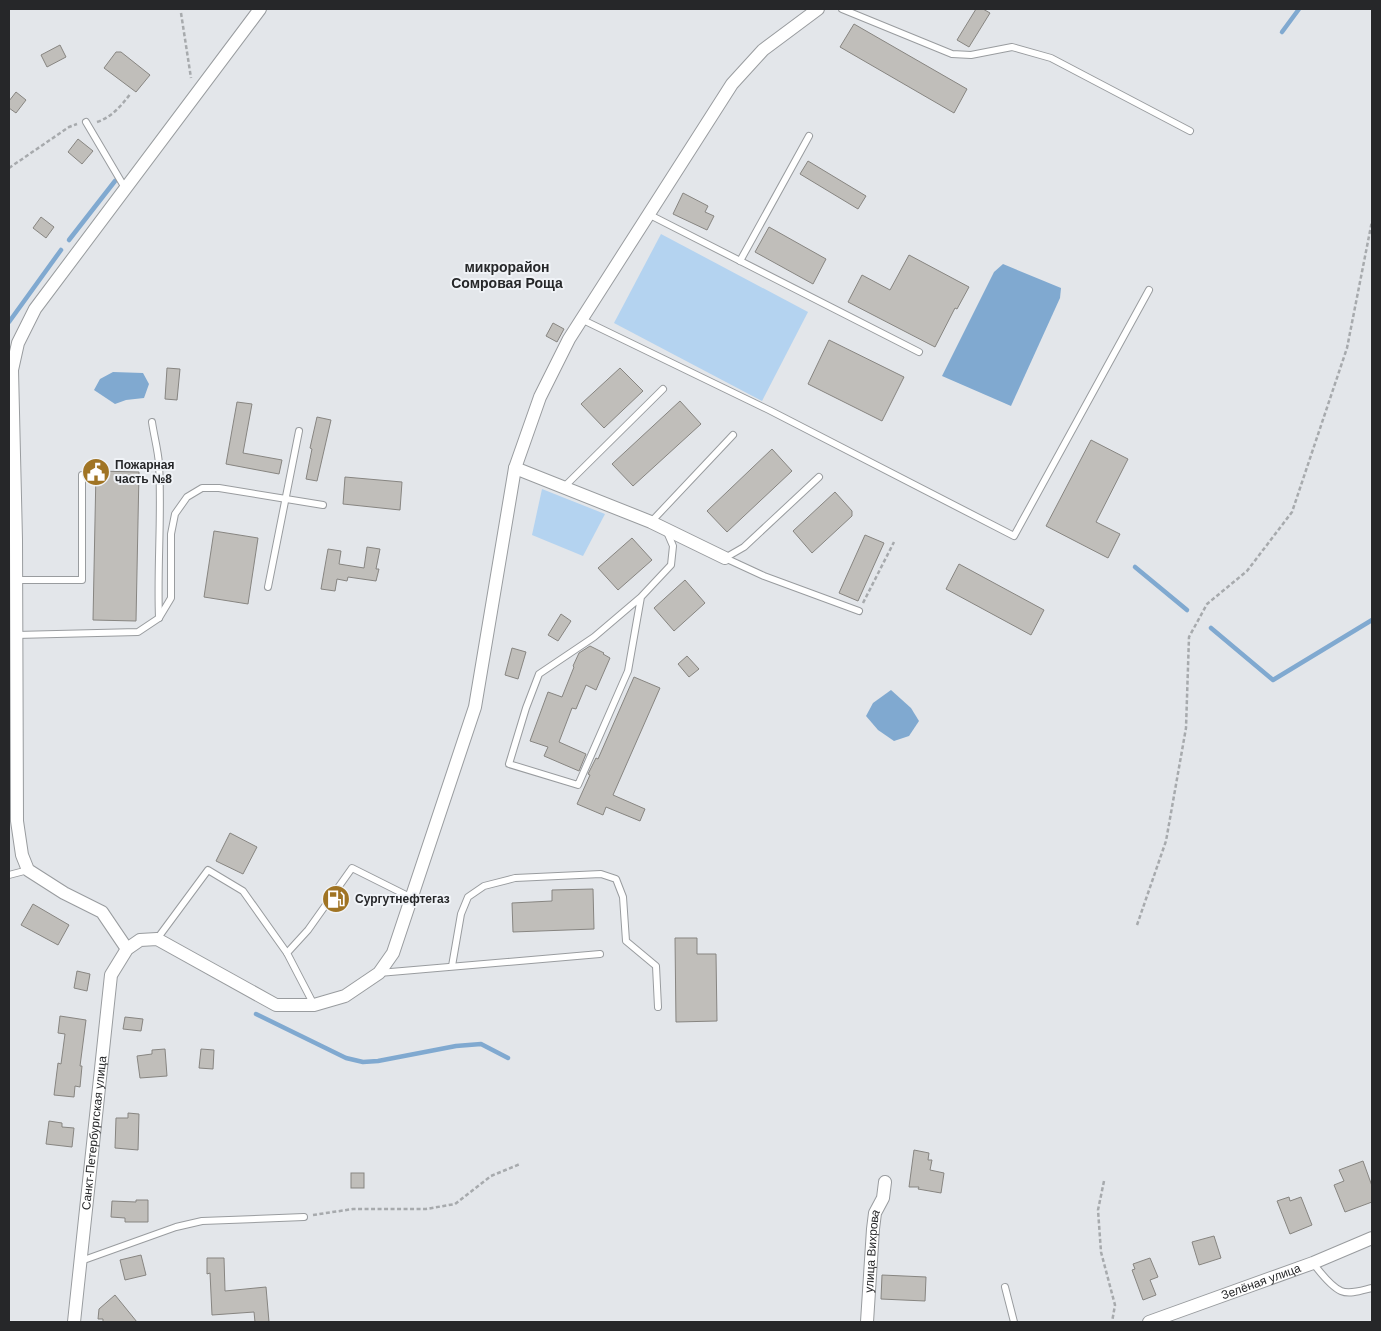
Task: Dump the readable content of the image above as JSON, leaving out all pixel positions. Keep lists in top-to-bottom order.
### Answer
{
  "streets": {
    "street": ["Санкт-Петербургская улица", "улица Вихрова", "Зелёная улица"]
  },
  "districts": ["микрорайон Сомровая Роща"],
  "places": {
    "public building": ["Пожарная часть №8"],
    "fuel station": ["Сургутнефтегаз"]
  }
}
